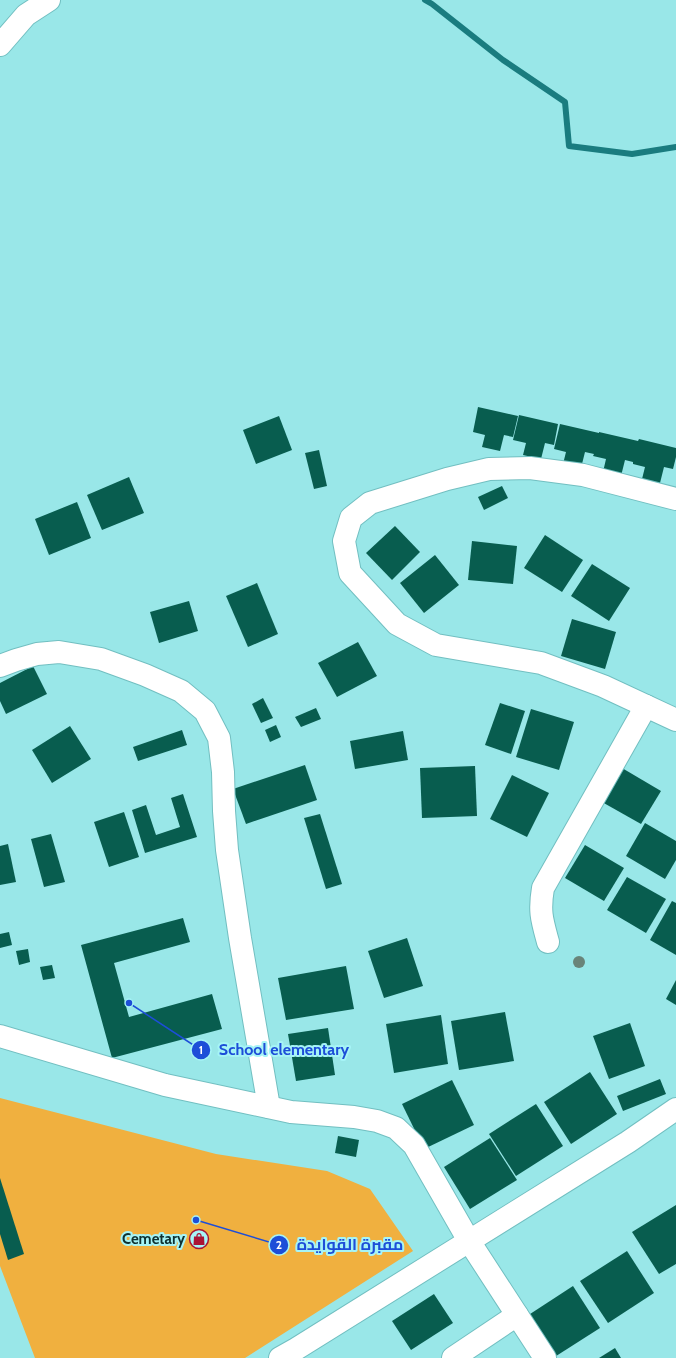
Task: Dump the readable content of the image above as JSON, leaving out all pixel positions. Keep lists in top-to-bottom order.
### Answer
{
  "places": {
    "other": ["School elementary", "مقبرة القوايدة"],
    "shop": ["Cemetary"]
  }
}
